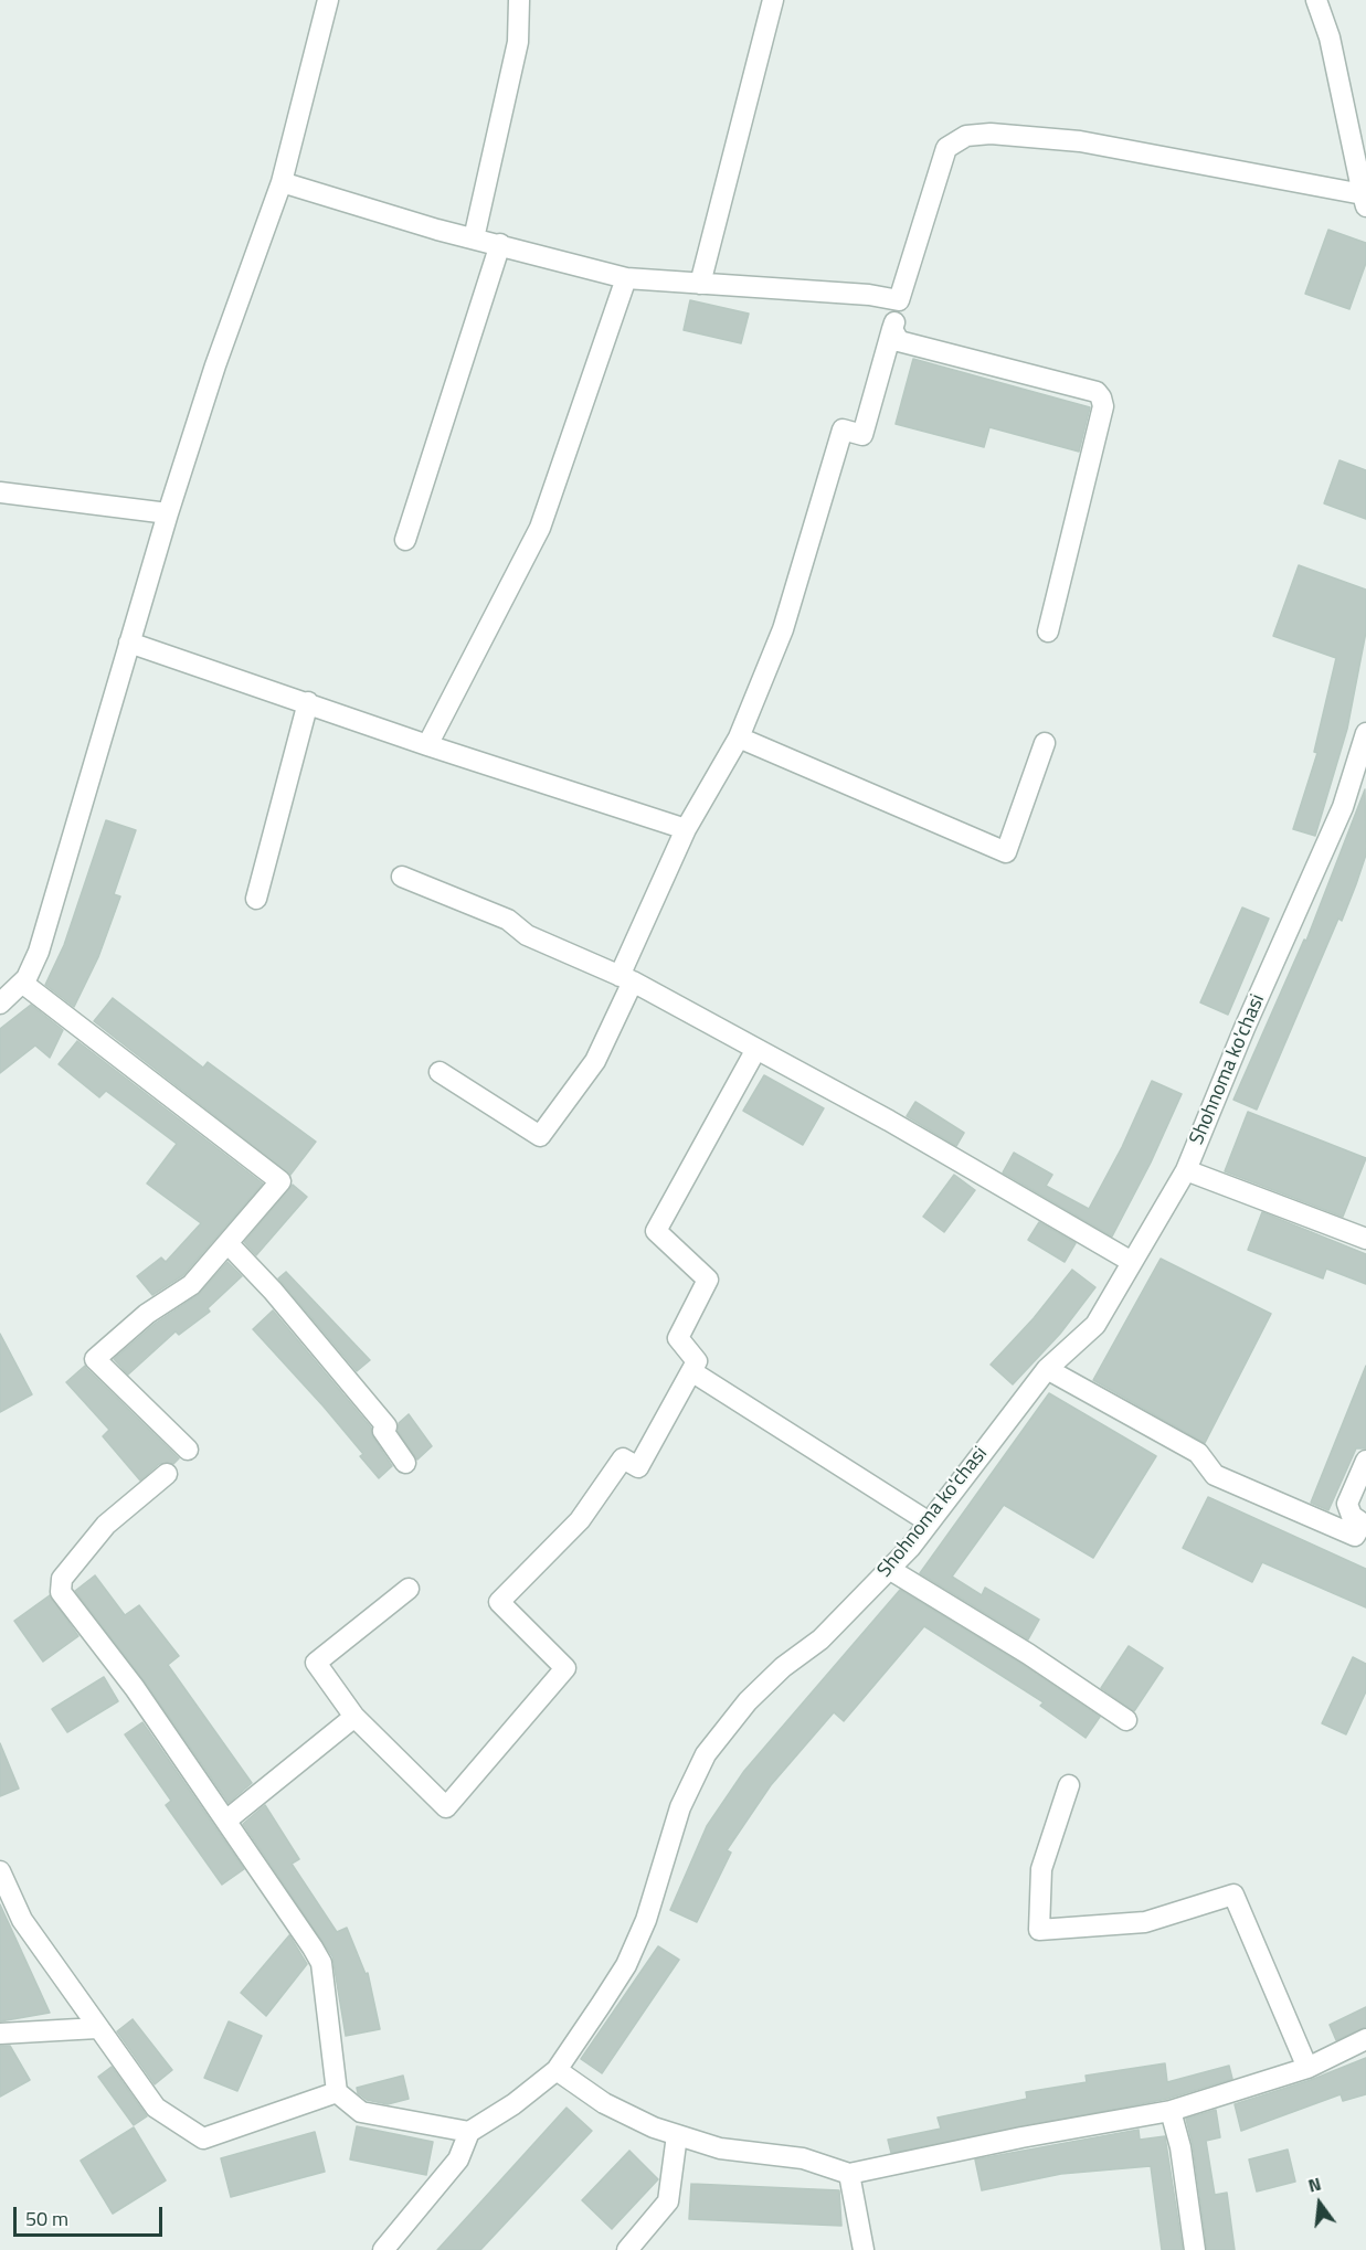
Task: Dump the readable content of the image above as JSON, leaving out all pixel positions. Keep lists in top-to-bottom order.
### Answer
{
  "streets": {
    "street": ["Shohnoma ko'chasi"]
  },
  "scale_bar": "50 m",
  "north": "top"
}
